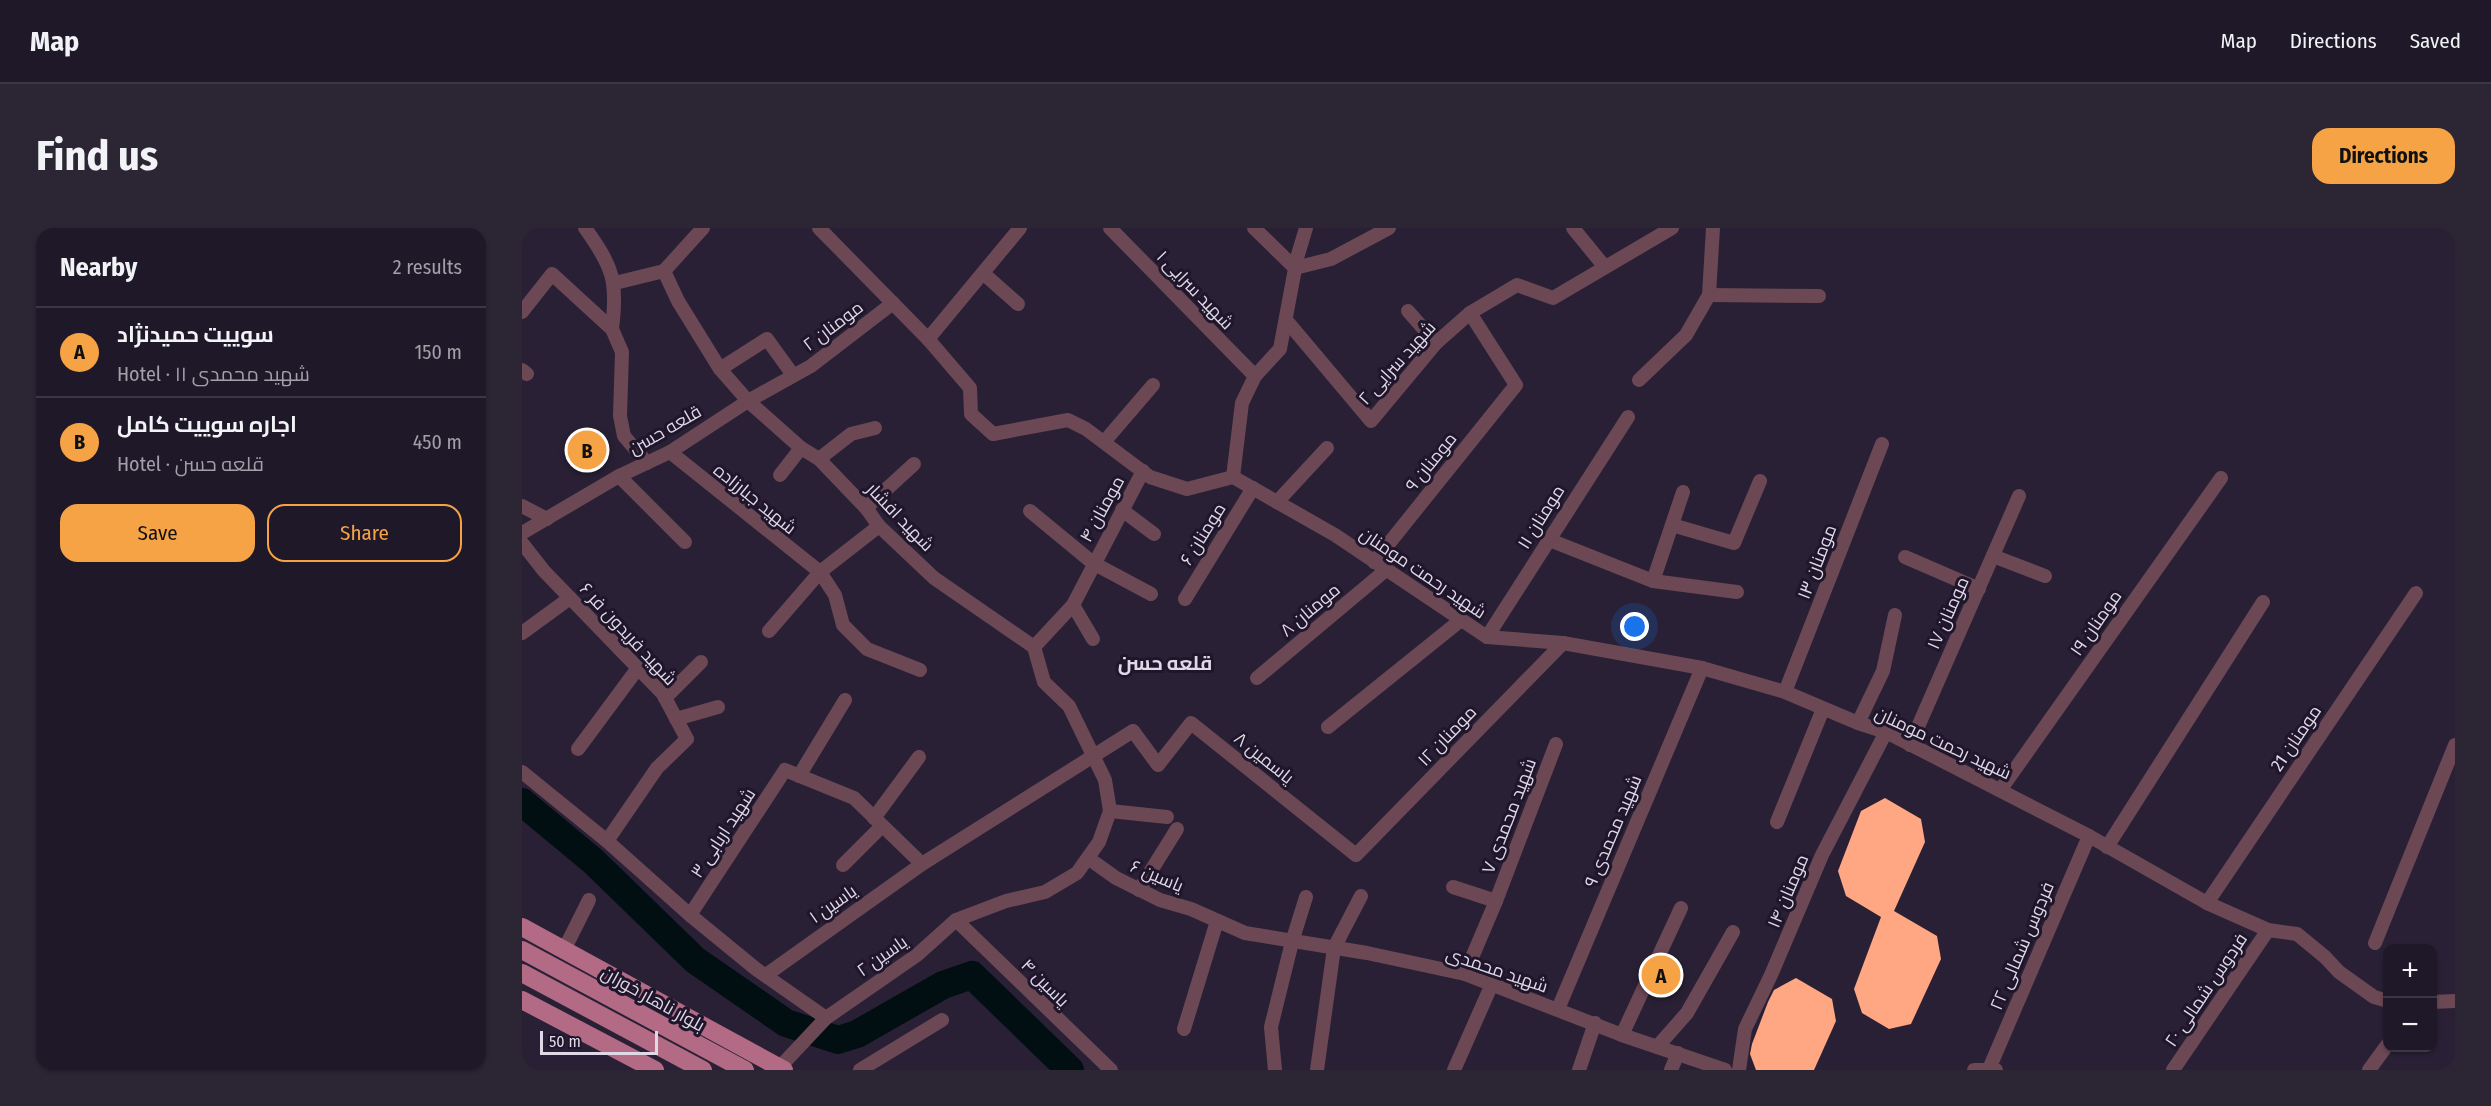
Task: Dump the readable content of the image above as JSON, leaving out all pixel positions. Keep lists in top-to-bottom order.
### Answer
{
  "streets": {
    "main road": ["بلوار ناهار خوران"],
    "street": [
      "شهید سرایی ۱",
      "۲ مومنان",
      "شهید سرایی ۲",
      "قلعه حسن",
      "مومنان ۹",
      "شهید جبارزاده",
      "۴ مومنان",
      "شهید افشار",
      "مومنان ۱۱",
      "مومنان ۶",
      "مومنان ۱۳",
      "شهید رحمت مومنان",
      "مومنان ۸",
      "مومنان ۱۷",
      "مومنان ۱۹",
      "شهید فریدون فر ۶",
      "مومنان ۱۲",
      "مومنان 21",
      "یاسمین ۸",
      "شهید محمدی ۷",
      "۹ شهید محمدی",
      "شهید اربابی ۳",
      "یاسین ۶",
      "مومنان ۱۴",
      "یاسین ۱",
      "فردوس شمالی ۲۲",
      "یاسین ۲",
      "شهید محمدی",
      "یاسین ۴",
      "فردوس شمالی ۲۰"
    ]
  },
  "crossings": [
    ["۲ مومنان", "قلعه حسن"],
    ["شهید سرایی ۲", "مومنان ۹"],
    ["قلعه حسن", "شهید جبارزاده"],
    ["قلعه حسن", "شهید افشار"],
    ["مومنان ۹", "شهید رحمت مومنان"],
    ["۴ مومنان", "شهید افشار"],
    ["مومنان ۱۱", "شهید رحمت مومنان"],
    ["مومنان ۶", "شهید رحمت مومنان"],
    ["مومنان ۱۳", "شهید رحمت مومنان"],
    ["شهید رحمت مومنان", "مومنان ۸"],
    ["شهید رحمت مومنان", "مومنان ۱۷"],
    ["شهید رحمت مومنان", "مومنان ۱۹"],
    ["شهید رحمت مومنان", "مومنان ۱۲"],
    ["شهید رحمت مومنان", "مومنان 21"],
    ["شهید رحمت مومنان", "۹ شهید محمدی"],
    ["شهید رحمت مومنان", "مومنان ۱۴"],
    ["شهید رحمت مومنان", "فردوس شمالی ۲۲"],
    ["شهید رحمت مومنان", "فردوس شمالی ۲۰"],
    ["مومنان ۱۲", "یاسمین ۸"],
    ["یاسمین ۸", "یاسین ۱"],
    ["شهید محمدی ۷", "شهید محمدی"],
    ["۹ شهید محمدی", "شهید محمدی"],
    ["یاسین ۶", "یاسین ۲"],
    ["یاسین ۶", "شهید محمدی"],
    ["یاسین ۲", "یاسین ۴"],
    ["یاسین ۲", "بلوار ناهار خوران"]
  ],
  "districts": ["قلعه حسن"],
  "scale_bar": "50 m",
  "page": {
    "header": "Map",
    "nav": ["Map", "Directions", "Saved"],
    "buttons": [
      "Directions",
      ["Save", "Share"]
    ],
    "title": "Find us",
    "heading": ["Nearby", "2 results"],
    "list": [
      {
        "mark": "A",
        "name": "سوییت حمیدنژاد",
        "note": "Hotel · ۱۱ شهید محمدی",
        "value": "150 m"
      },
      {
        "mark": "B",
        "name": "اجاره سوییت کامل",
        "note": "Hotel · قلعه حسن",
        "value": "450 m"
      }
    ],
    "pins": ["B", "A"],
    "map_buttons": ["+", "−"],
    "scale": "50 m"
  }
}
